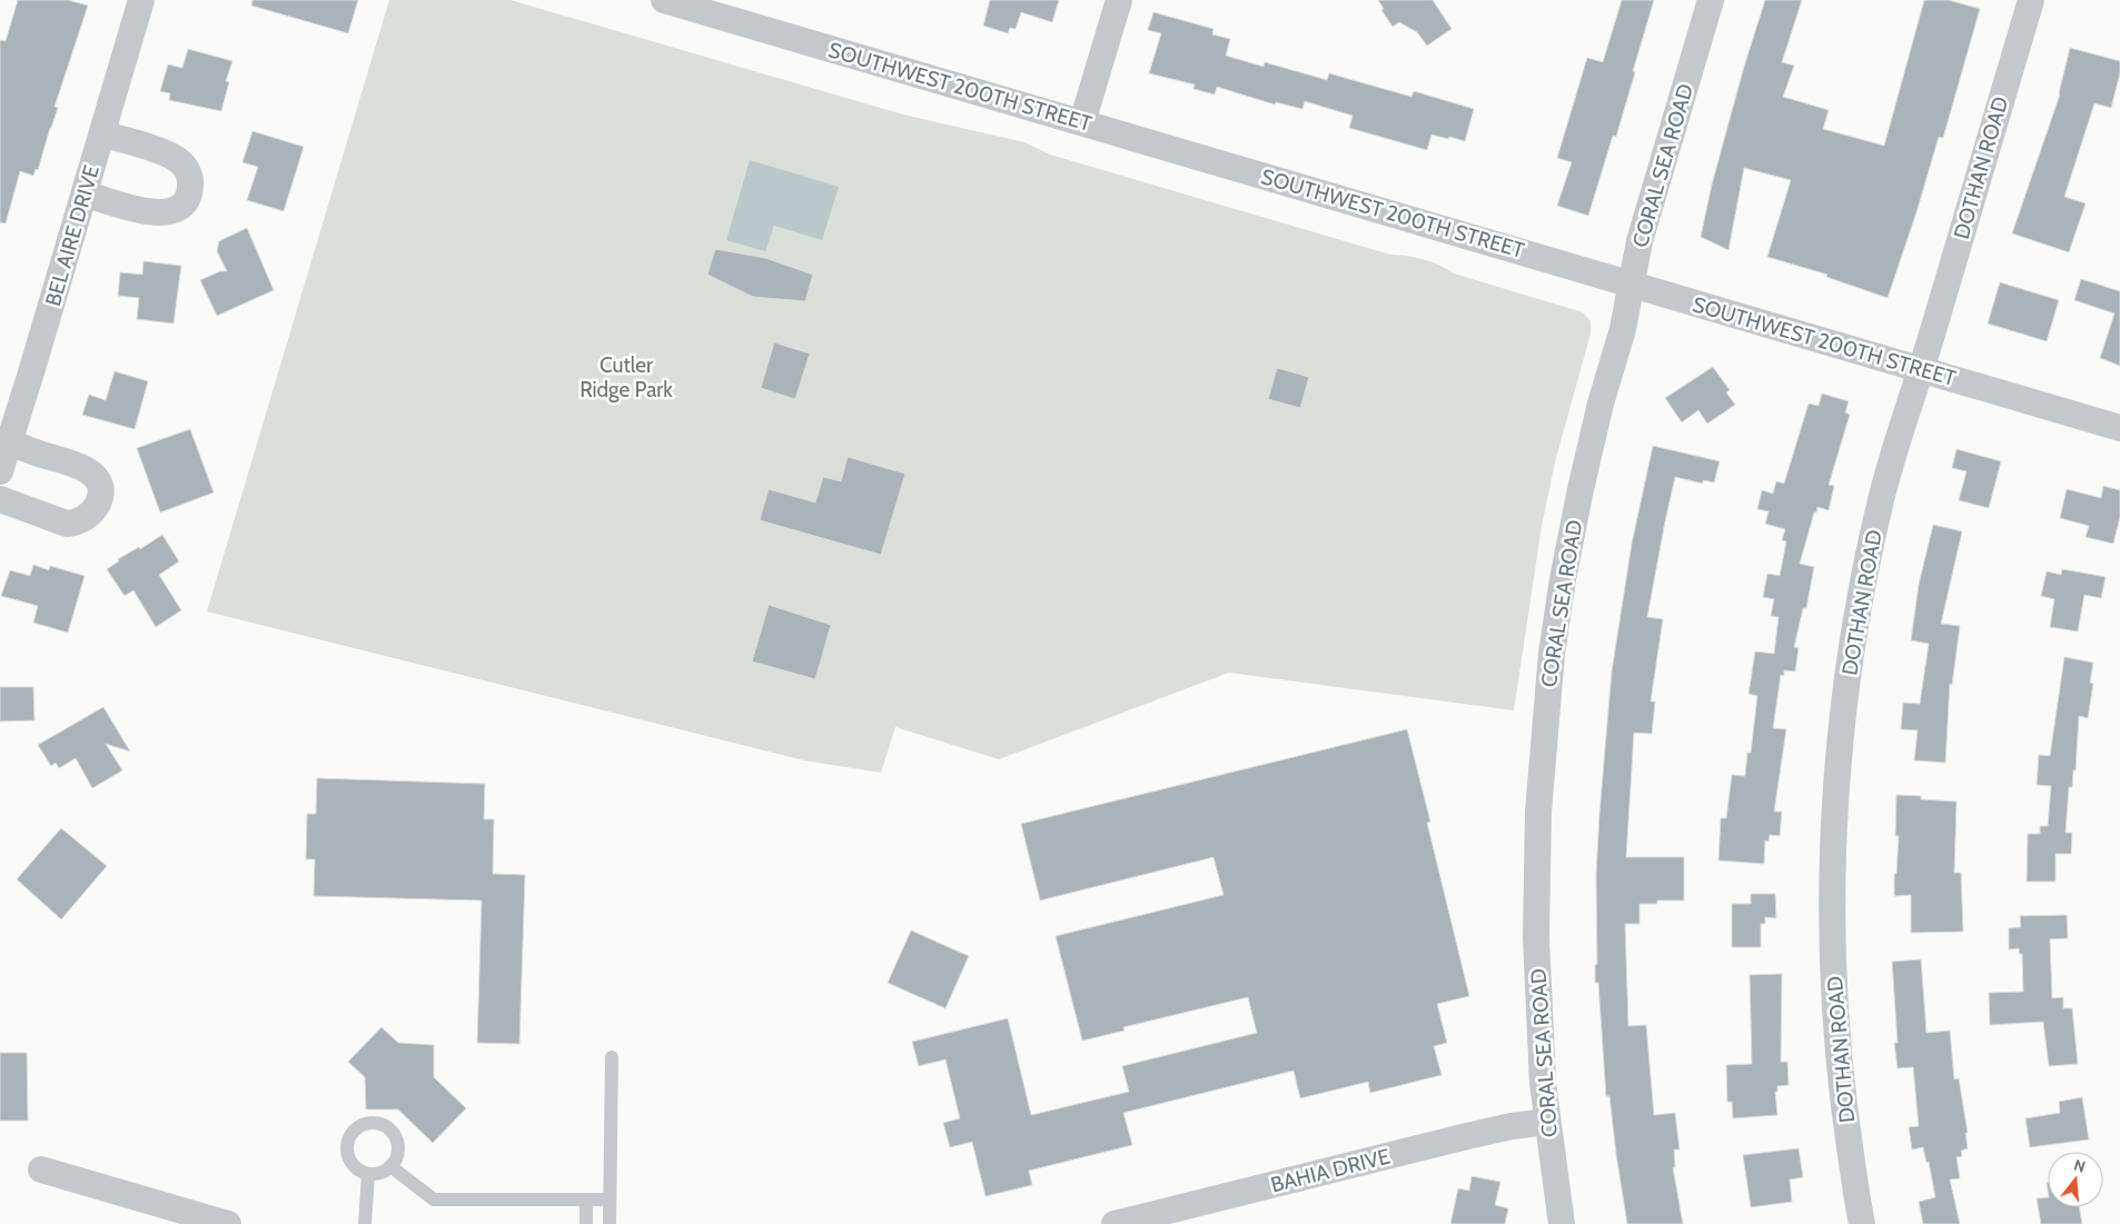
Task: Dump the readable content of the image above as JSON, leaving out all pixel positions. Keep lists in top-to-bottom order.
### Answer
{
  "streets": {
    "street": [
      "SOUTHWEST 200TH STREET",
      "CORAL SEA ROAD",
      "DOTHAN ROAD",
      "BEL AIRE DRIVE",
      "BAHIA DRIVE"
    ]
  },
  "crossings": [
    ["SOUTHWEST 200TH STREET", "CORAL SEA ROAD"],
    ["SOUTHWEST 200TH STREET", "DOTHAN ROAD"],
    ["CORAL SEA ROAD", "BAHIA DRIVE"]
  ],
  "parks": ["Cutler Ridge Park"],
  "north": "top"
}
